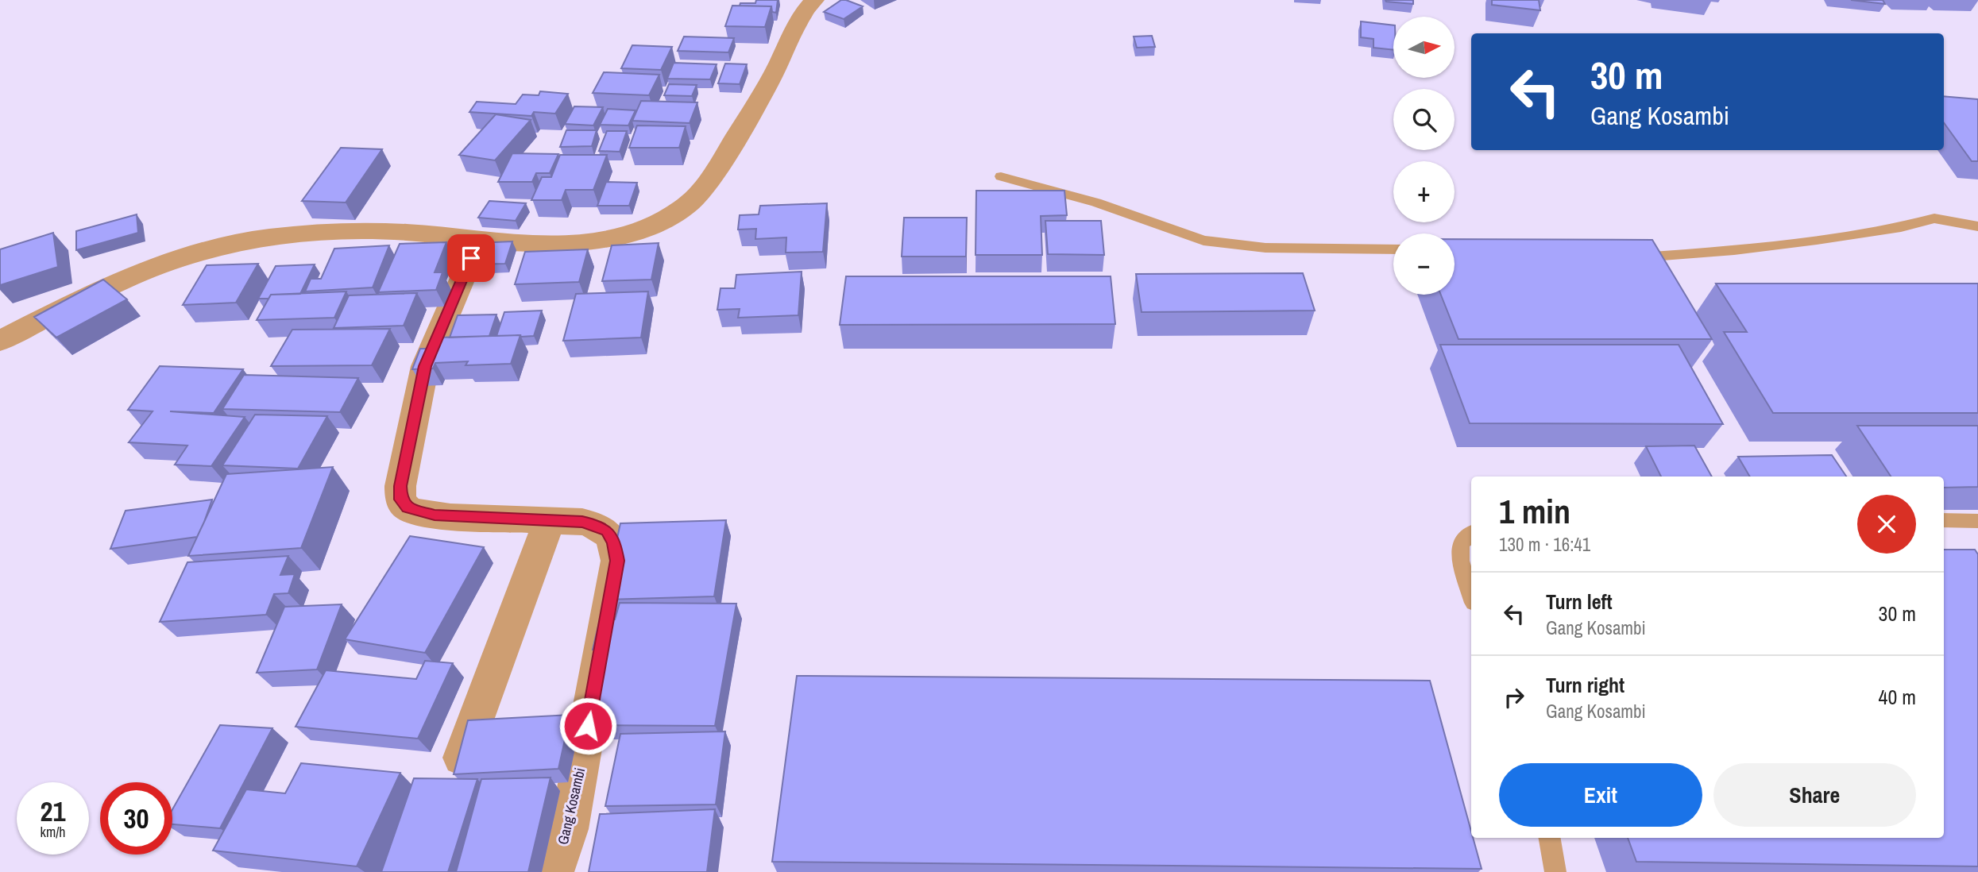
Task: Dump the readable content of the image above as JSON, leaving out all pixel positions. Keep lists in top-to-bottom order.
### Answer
{
  "streets": {
    "street": ["Gang Kosambi"]
  },
  "north": "right",
  "page": {
    "map_buttons": ["+", "−"],
    "turn": ["30 m", "Gang Kosambi"],
    "heading": ["1 min", "130 m · 16:41"],
    "list": [
      {
        "name": "Turn left",
        "note": "Gang Kosambi",
        "value": "30 m"
      },
      {
        "name": "Turn right",
        "note": "Gang Kosambi",
        "value": "40 m"
      }
    ],
    "buttons": ["Exit", "Share"],
    "speed": "21 km/h",
    "limit": "30"
  }
}
